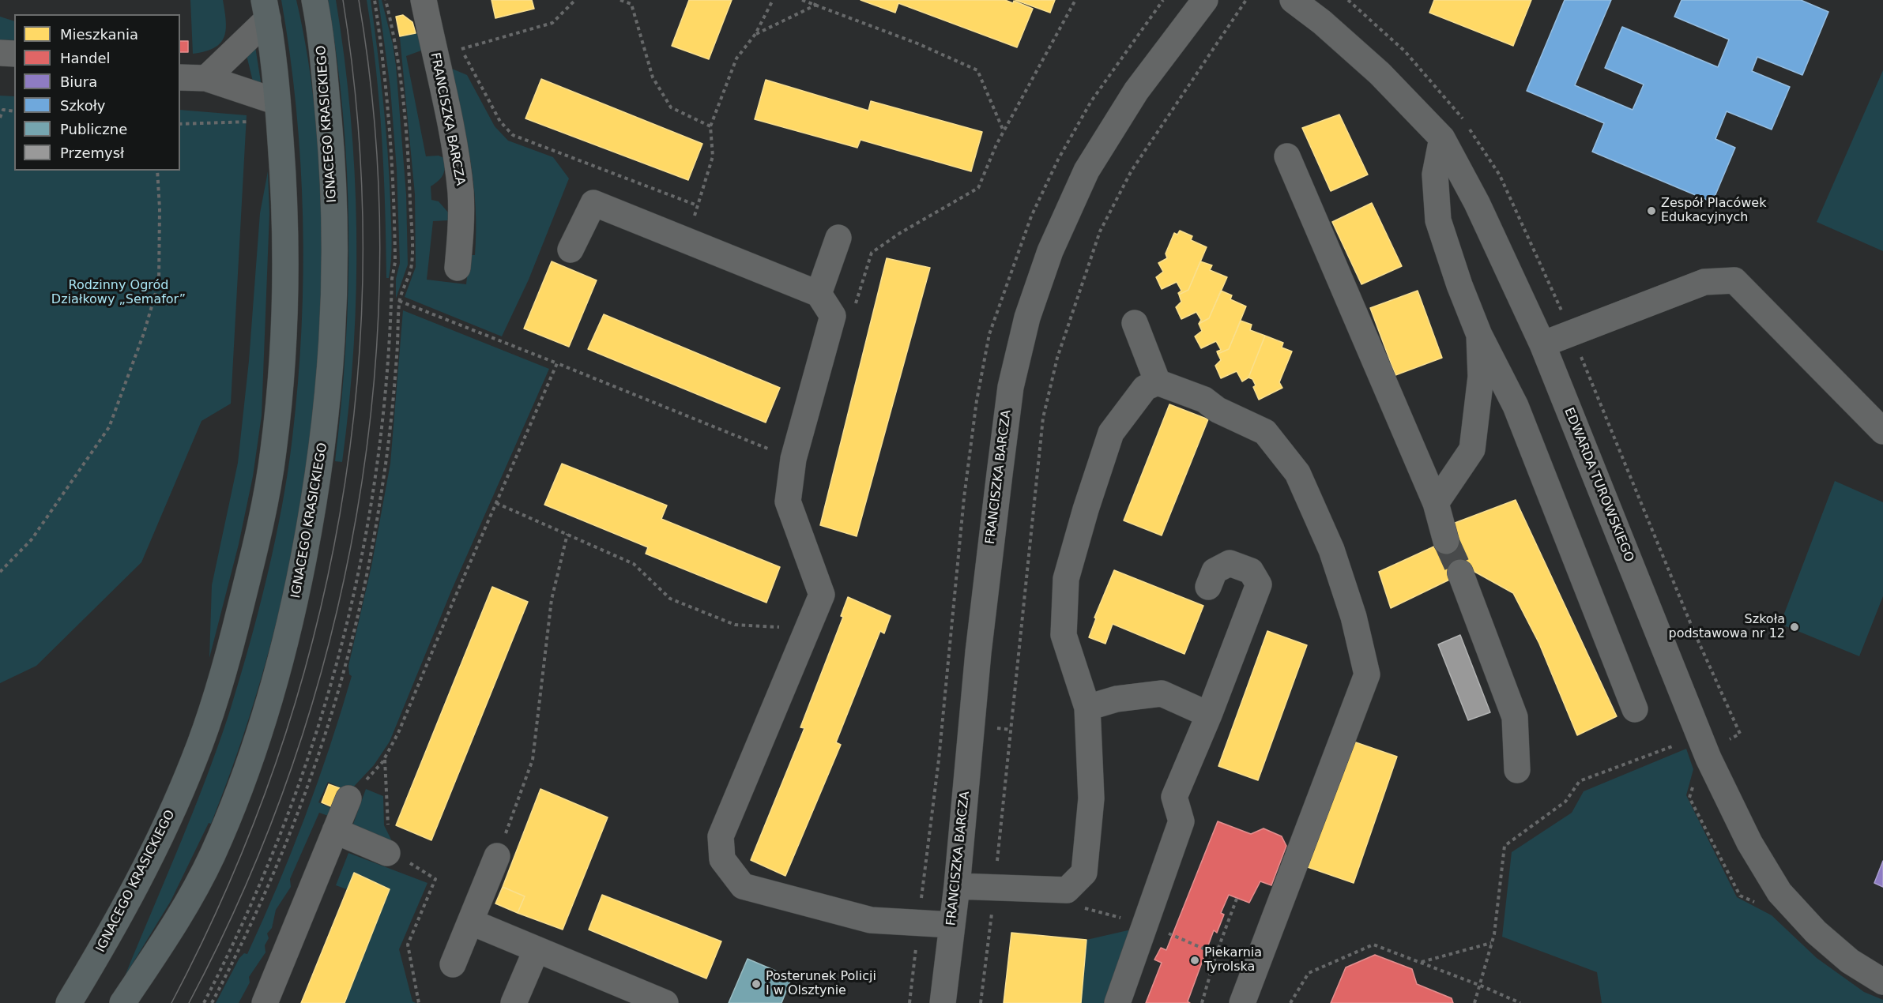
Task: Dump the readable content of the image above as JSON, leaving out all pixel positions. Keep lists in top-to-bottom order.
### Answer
{
  "streets": {
    "main road": ["IGNACEGO KRASICKIEGO"],
    "street": ["FRANCISZKA BARCZA", "EDWARDA TUROWSKIEGO"]
  },
  "parks": ["Rodzinny Ogród Działkowy „Semafor”"],
  "places": [
    "Zespół Placówek Edukacyjnych",
    "Szkoła podstawowa nr 12",
    "Piekarnia Tyrolska",
    "Posterunek Policji I w Olsztynie"
  ],
  "legend": [
    "Mieszkania",
    "Handel",
    "Biura",
    "Szkoły",
    "Publiczne",
    "Przemysł"
  ]
}
